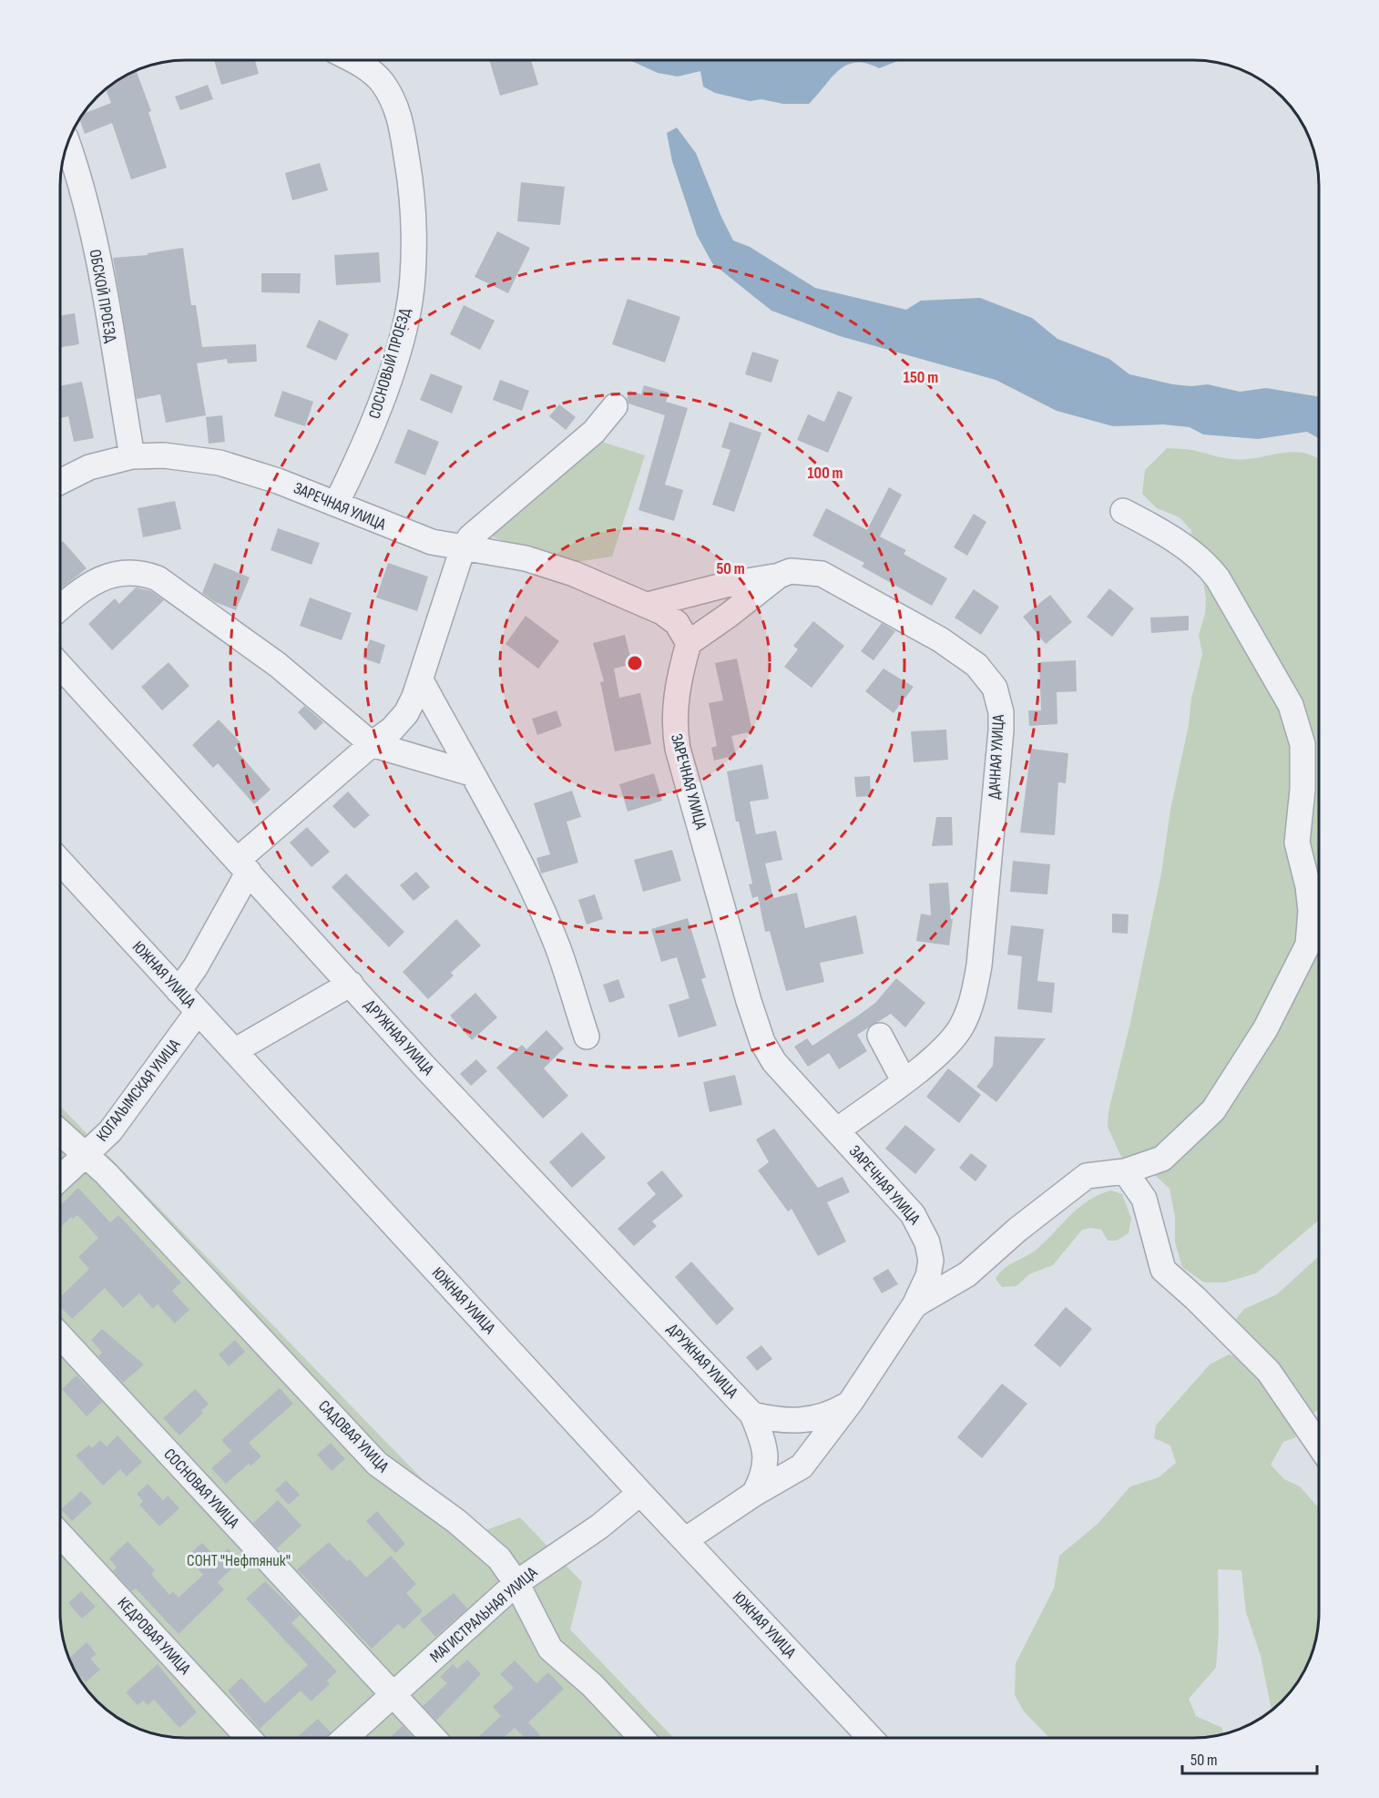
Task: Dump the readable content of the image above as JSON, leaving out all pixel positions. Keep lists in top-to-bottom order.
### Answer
{
  "streets": {
    "street": [
      "ОБСКОЙ ПРОЕЗД",
      "СОСНОВЫЙ ПРОЕЗД",
      "ЗАРЕЧНАЯ УЛИЦА",
      "ДАЧНАЯ УЛИЦА",
      "ЮЖНАЯ УЛИЦА",
      "ДРУЖНАЯ УЛИЦА",
      "КОГАЛЫМСКАЯ УЛИЦА",
      "САДОВАЯ УЛИЦА",
      "СОСНОВАЯ УЛИЦА",
      "МАГИСТРАЛЬНАЯ УЛИЦА",
      "КЕДРОВАЯ УЛИЦА"
    ]
  },
  "crossings": [
    ["ОБСКОЙ ПРОЕЗД", "ЗАРЕЧНАЯ УЛИЦА"],
    ["СОСНОВЫЙ ПРОЕЗД", "ЗАРЕЧНАЯ УЛИЦА"],
    ["ЗАРЕЧНАЯ УЛИЦА", "ДАЧНАЯ УЛИЦА"],
    ["ЗАРЕЧНАЯ УЛИЦА", "ЮЖНАЯ УЛИЦА"],
    ["ЗАРЕЧНАЯ УЛИЦА", "ДРУЖНАЯ УЛИЦА"],
    ["ЮЖНАЯ УЛИЦА", "КОГАЛЫМСКАЯ УЛИЦА"],
    ["ЮЖНАЯ УЛИЦА", "МАГИСТРАЛЬНАЯ УЛИЦА"],
    ["КОГАЛЫМСКАЯ УЛИЦА", "САДОВАЯ УЛИЦА"],
    ["САДОВАЯ УЛИЦА", "МАГИСТРАЛЬНАЯ УЛИЦА"],
    ["СОСНОВАЯ УЛИЦА", "МАГИСТРАЛЬНАЯ УЛИЦА"]
  ],
  "parks": ["СОНТ \"Нефтяник\""],
  "scale_bar": "50 m",
  "rings": ["150 m", "100 m", "50 m"]
}
